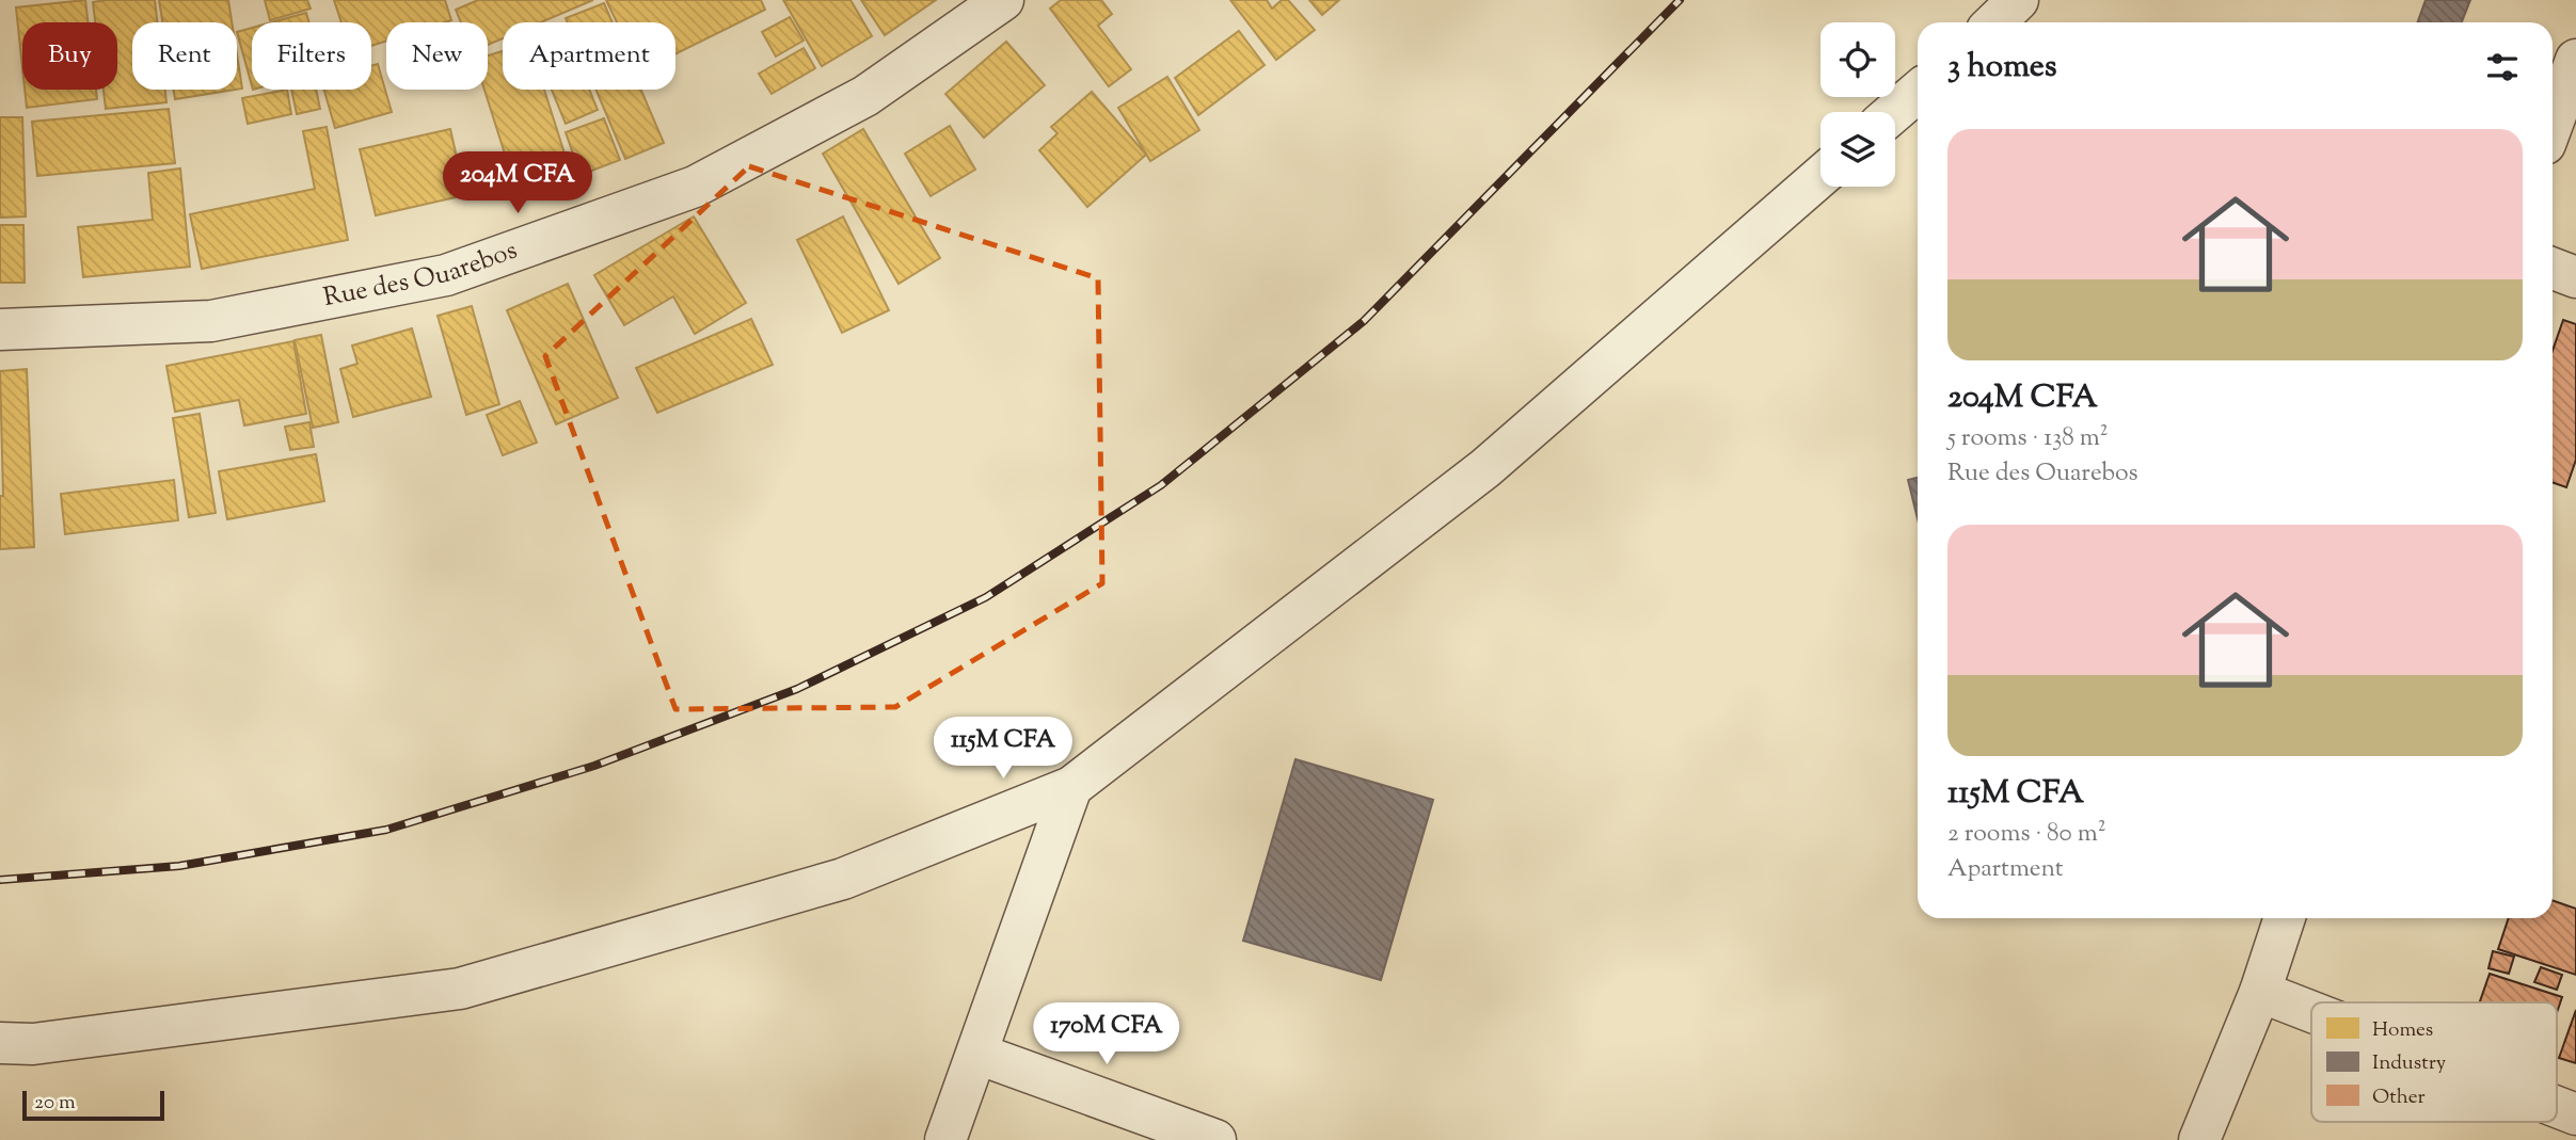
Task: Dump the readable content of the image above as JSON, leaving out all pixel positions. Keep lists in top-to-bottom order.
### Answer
{
  "streets": {
    "street": ["Rue des Ouarebos"]
  },
  "legend": ["Homes", "Industry", "Other"],
  "scale_bar": "20 m",
  "page": {
    "chip": [
      "Buy",
      "Rent",
      "Filters",
      "New",
      "Apartment"
    ],
    "heading": "3 homes",
    "list": [
      {
        "name": "204M CFA",
        "note": "5 rooms · 138 m² · Rue des Ouarebos"
      },
      {
        "name": "115M CFA",
        "note": "2 rooms · 80 m² · Apartment"
      }
    ],
    "price": ["204M CFA", "115M CFA", "170M CFA"],
    "scale": "20 m"
  }
}
